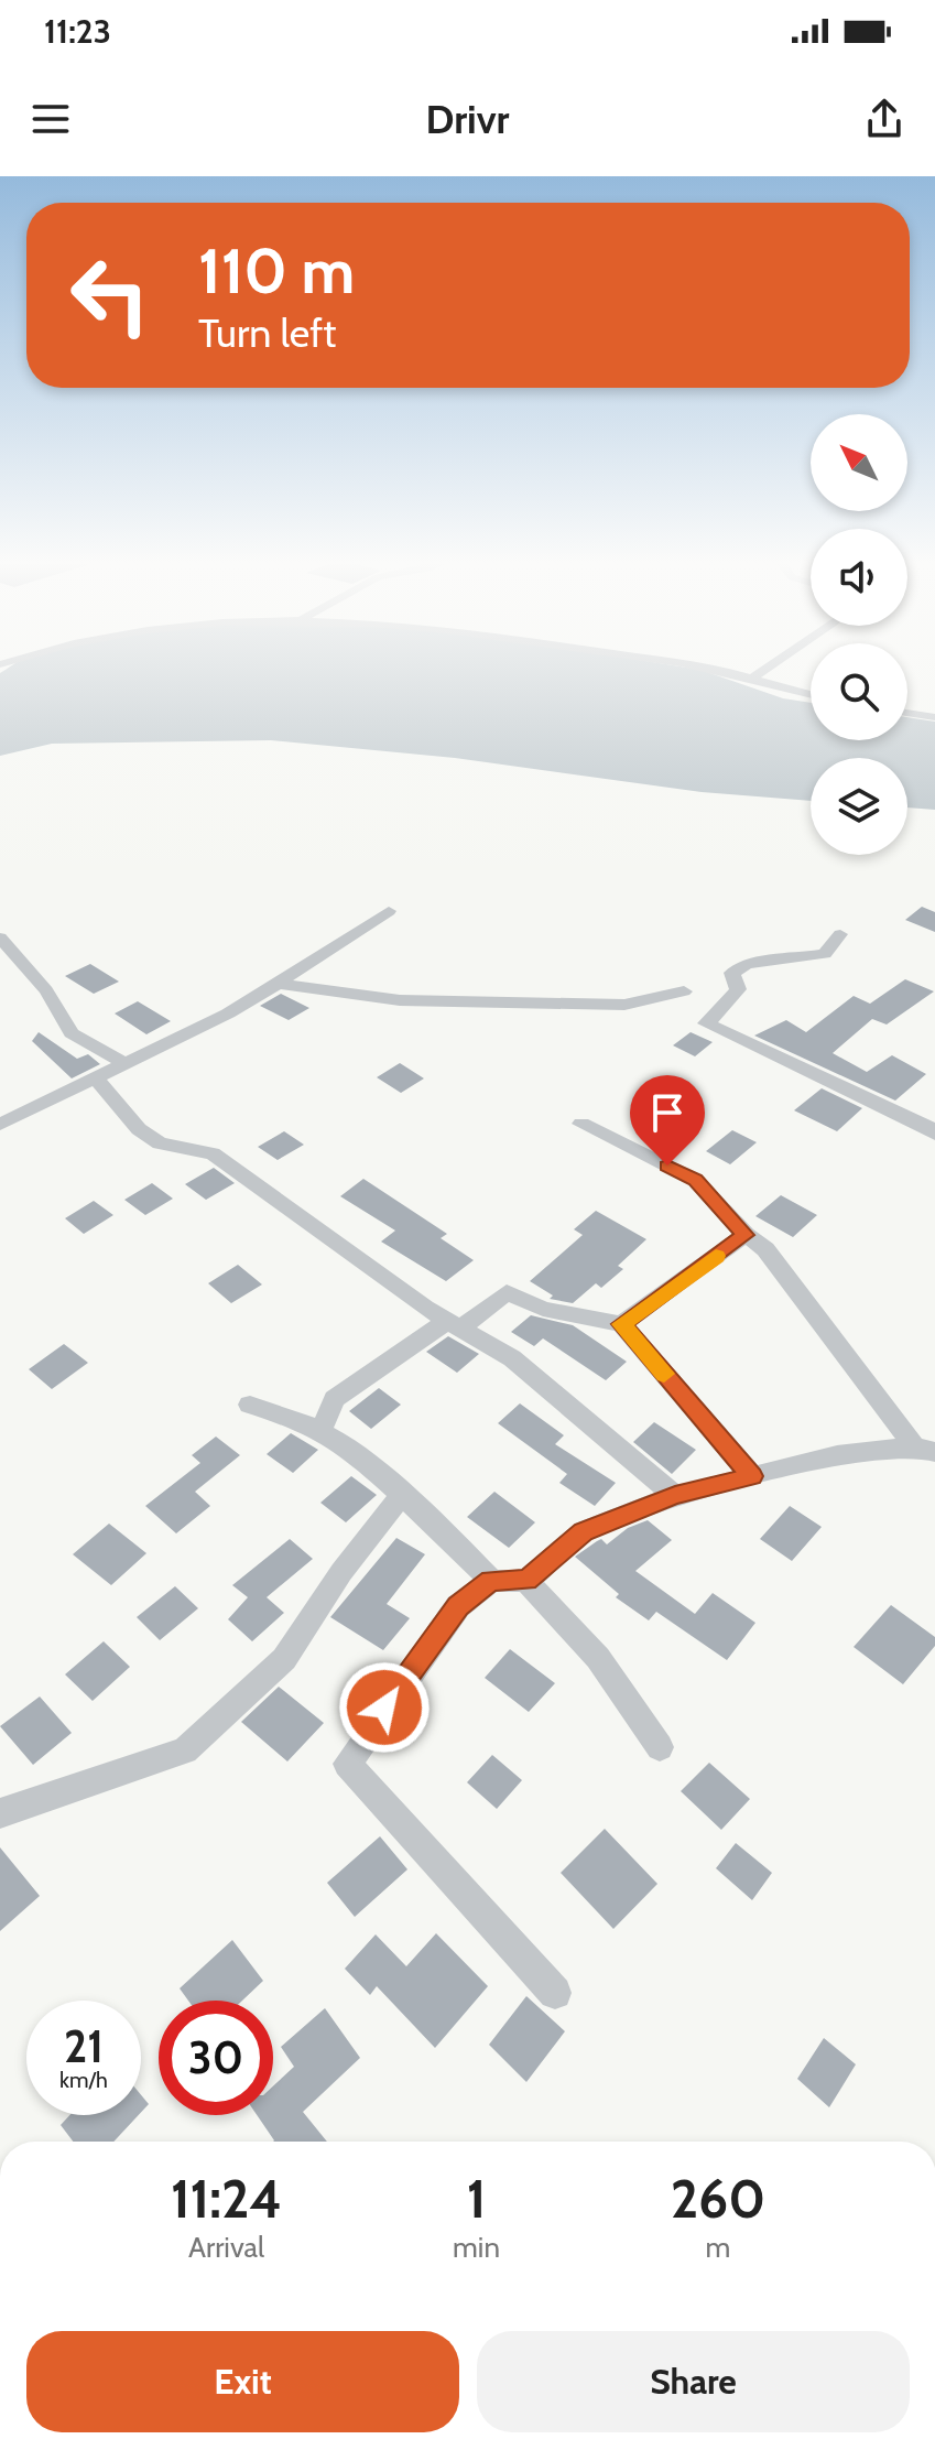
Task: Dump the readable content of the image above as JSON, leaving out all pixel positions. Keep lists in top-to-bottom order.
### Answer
{
  "north": "top left",
  "page": {
    "status": "11:23",
    "header": "Drivr",
    "turn": ["110 m", "Turn left"],
    "speed": "21 km/h",
    "limit": "30",
    "eta": [
      "11:24",
      "Arrival",
      "1",
      "min",
      "260",
      "m"
    ],
    "buttons": ["Exit", "Share"]
  }
}
